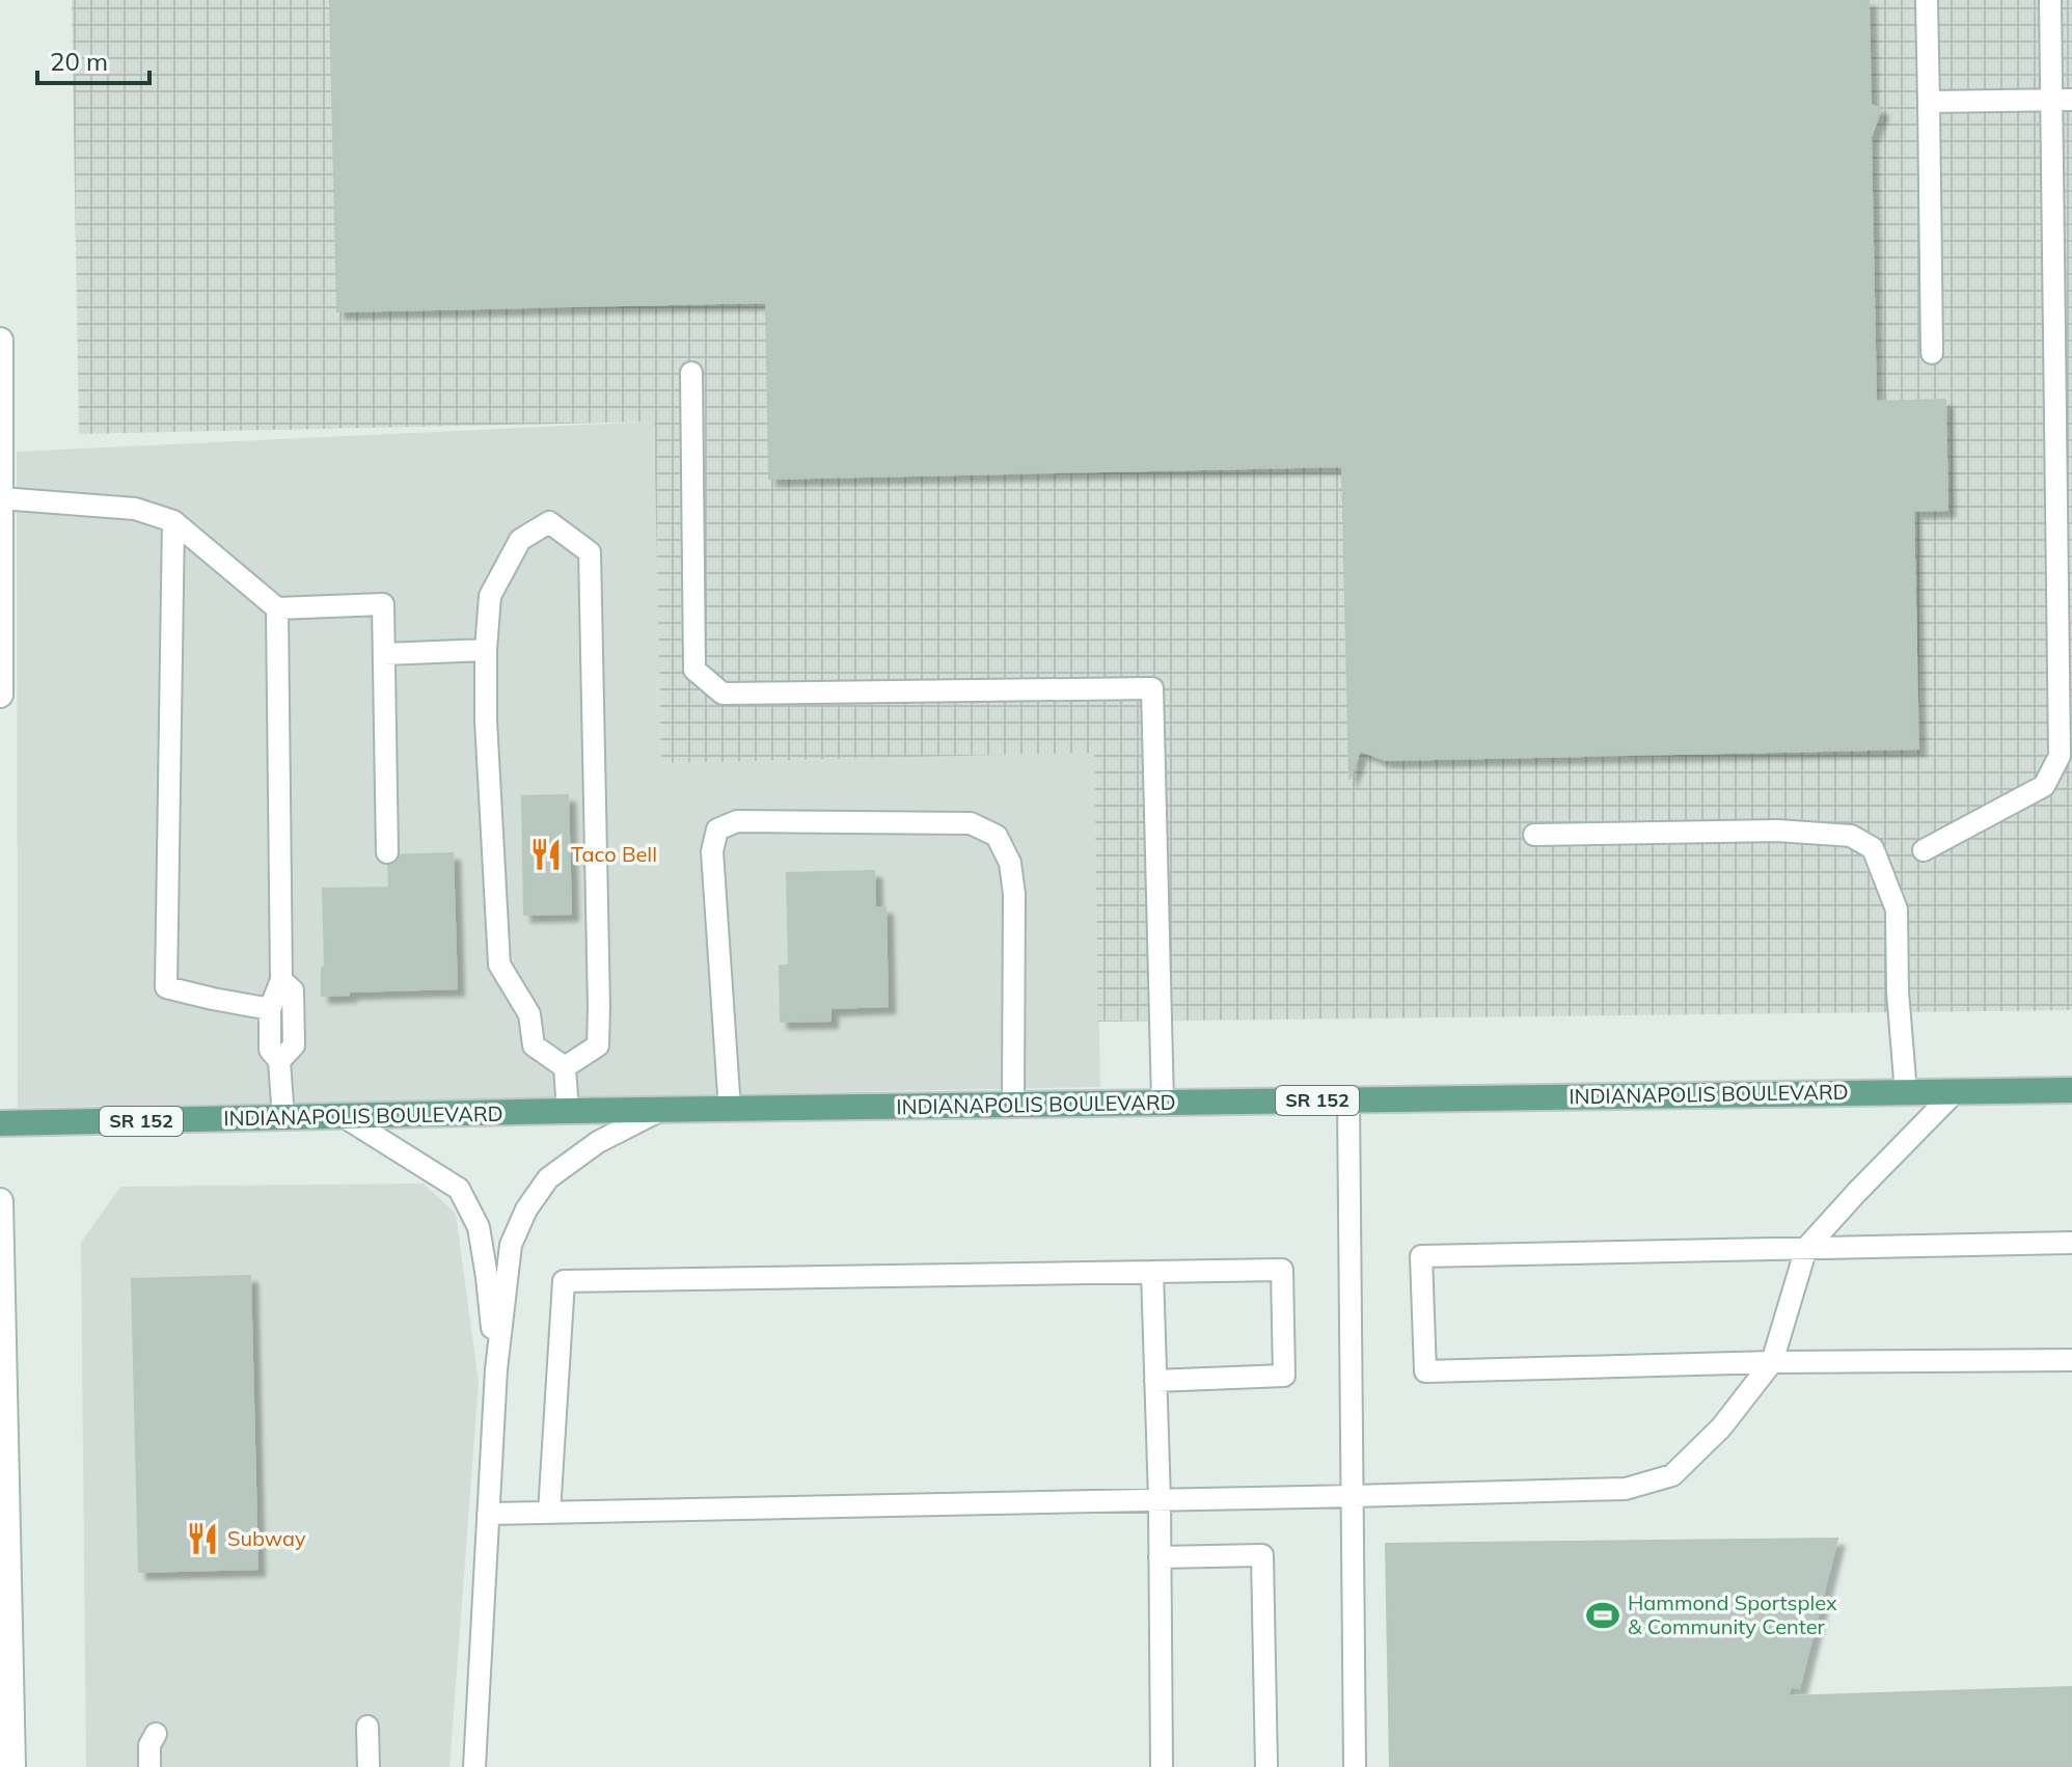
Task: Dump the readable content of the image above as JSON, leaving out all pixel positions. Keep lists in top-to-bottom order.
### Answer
{
  "streets": {
    "main road": ["INDIANAPOLIS BOULEVARD", "SR 152"]
  },
  "places": {
    "restaurant": ["Taco Bell", "Subway"],
    "sports": ["Hammond Sportsplex & Community Center"]
  },
  "scale_bar": "20 m"
}
